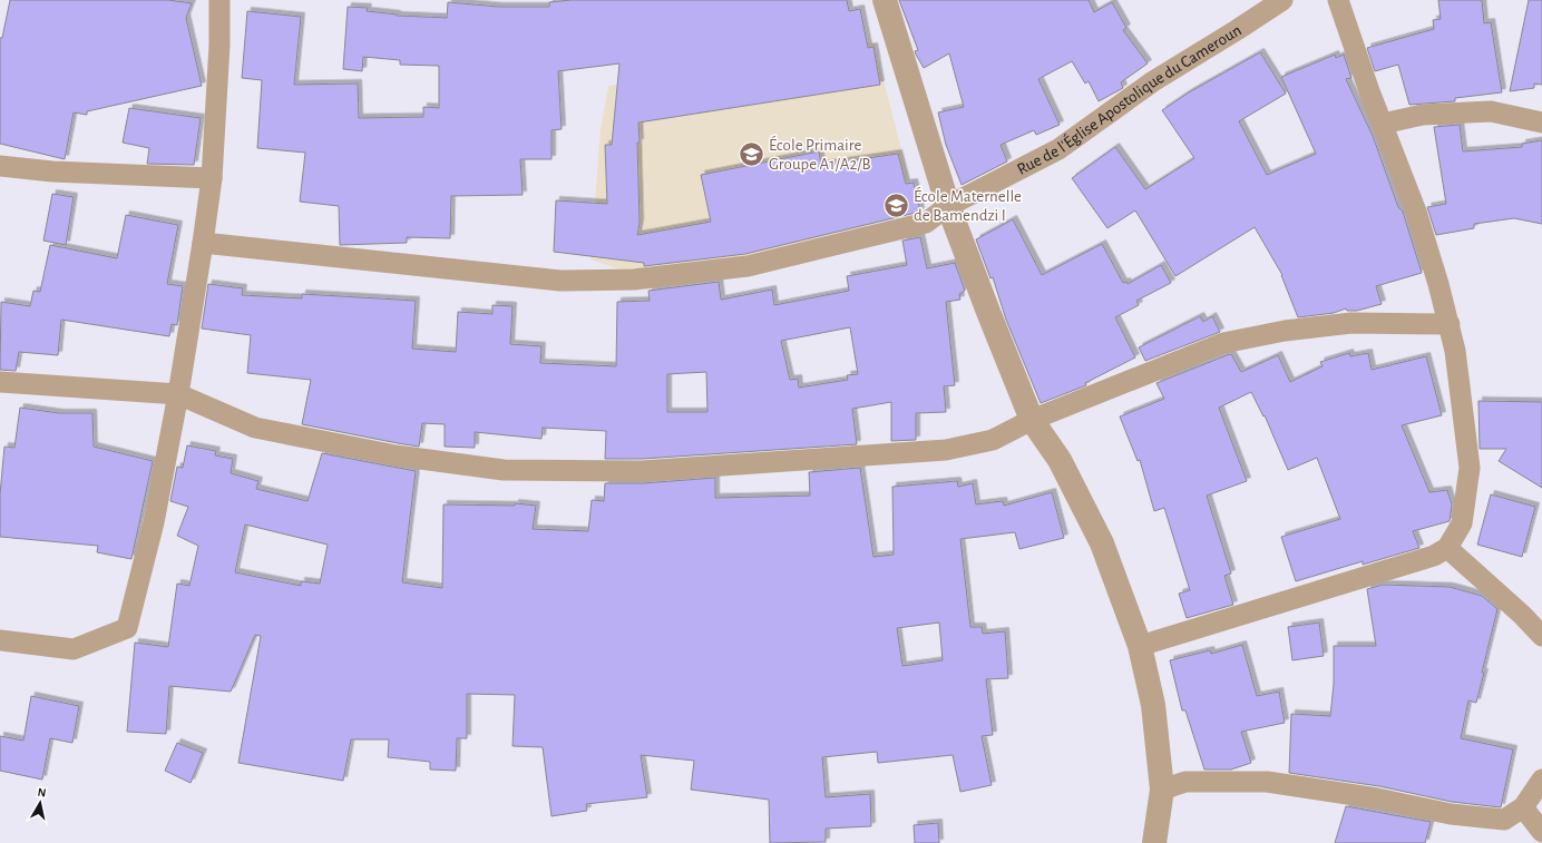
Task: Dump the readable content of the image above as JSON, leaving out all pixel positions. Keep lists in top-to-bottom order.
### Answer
{
  "streets": {
    "street": ["Rue de l'Église Apostolique du Cameroun"]
  },
  "places": {
    "school or university": ["École Primaire Groupe A1/A2/B", "École Maternelle de Bamendzi I"]
  },
  "north": "top"
}
